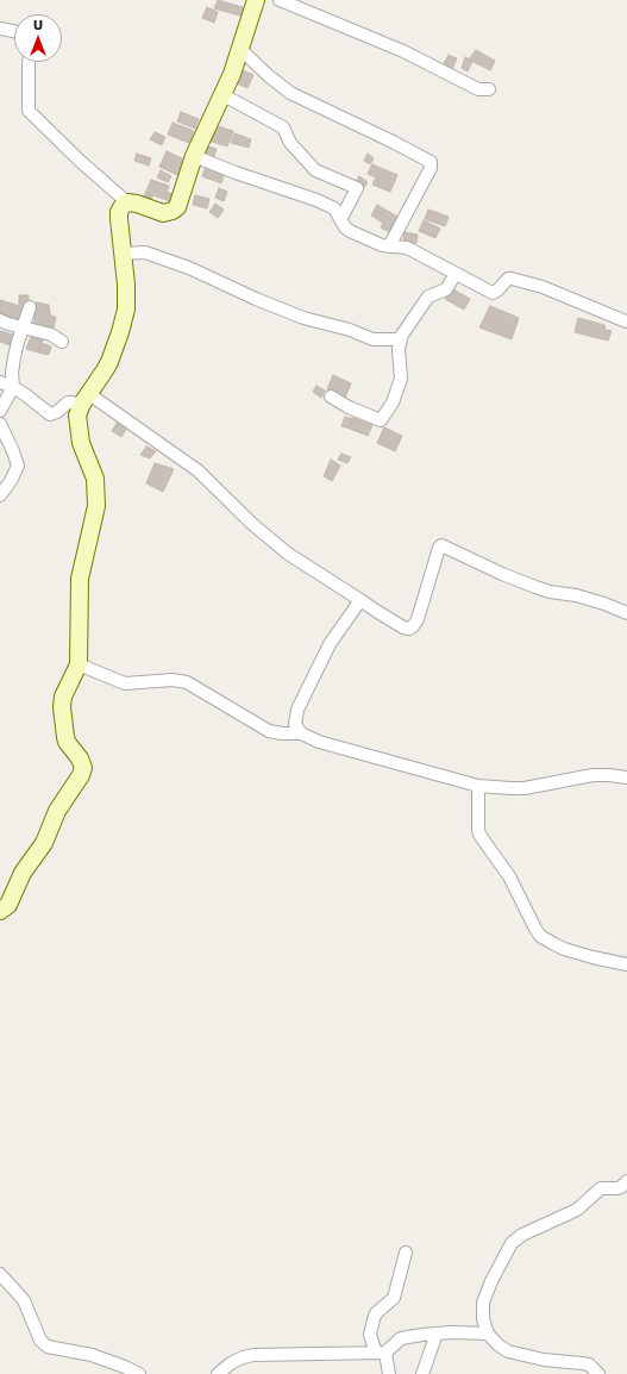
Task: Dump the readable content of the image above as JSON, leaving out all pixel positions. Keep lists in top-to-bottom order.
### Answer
{
  "north": "top"
}
